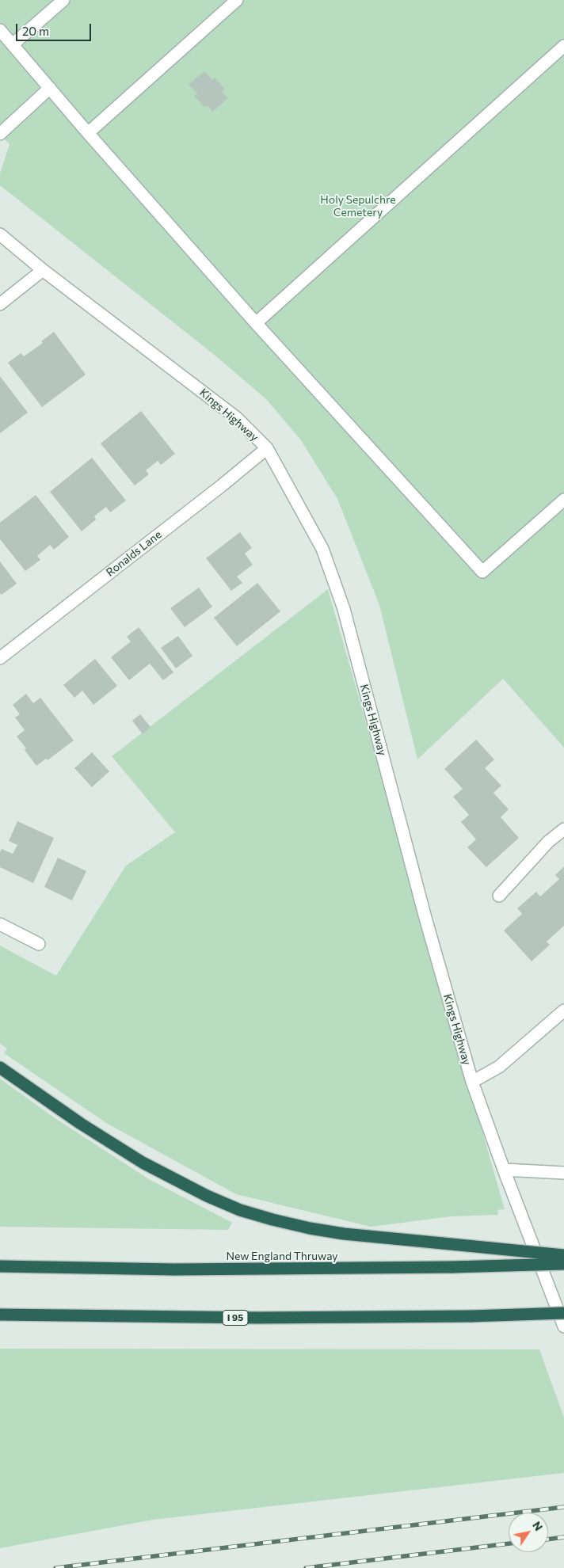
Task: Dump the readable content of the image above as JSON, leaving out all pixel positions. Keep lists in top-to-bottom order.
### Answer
{
  "streets": {
    "highway": ["New England Thruway", "I 95"],
    "street": ["Kings Highway", "Ronalds Lane"]
  },
  "crossings": [
    ["Kings Highway", "Ronalds Lane"]
  ],
  "parks": ["Holy Sepulchre Cemetery"],
  "scale_bar": "20 m",
  "north": "top right"
}
